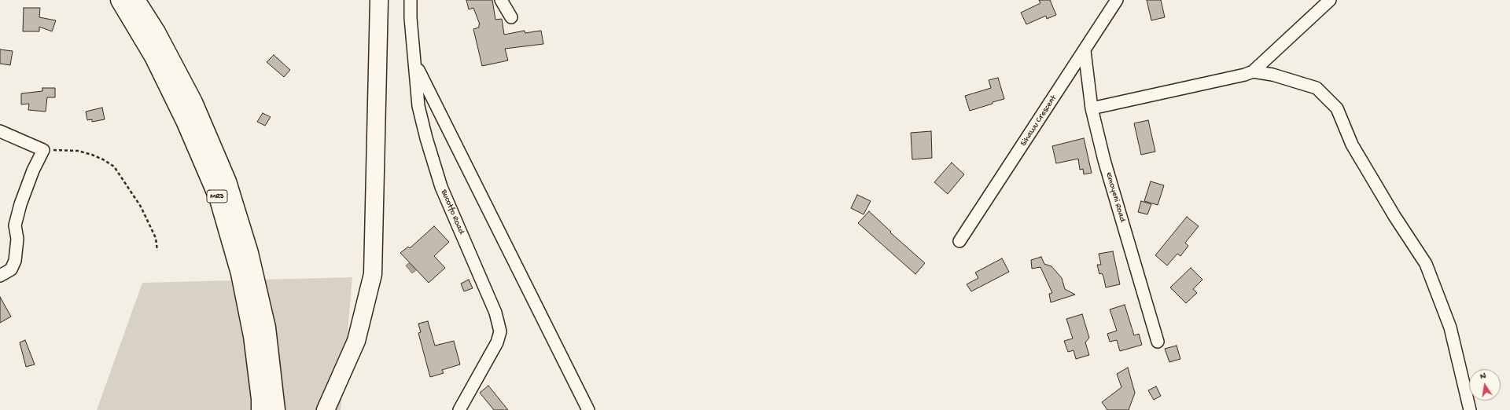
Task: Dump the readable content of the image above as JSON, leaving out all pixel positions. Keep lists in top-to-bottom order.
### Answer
{
  "streets": {
    "highway": ["MR3"],
    "street": ["Sihawu Crescent", "Emoyeni Road", "Bucotfo Road"]
  },
  "crossings": [
    ["Sihawu Crescent", "Emoyeni Road"]
  ],
  "north": "top"
}
